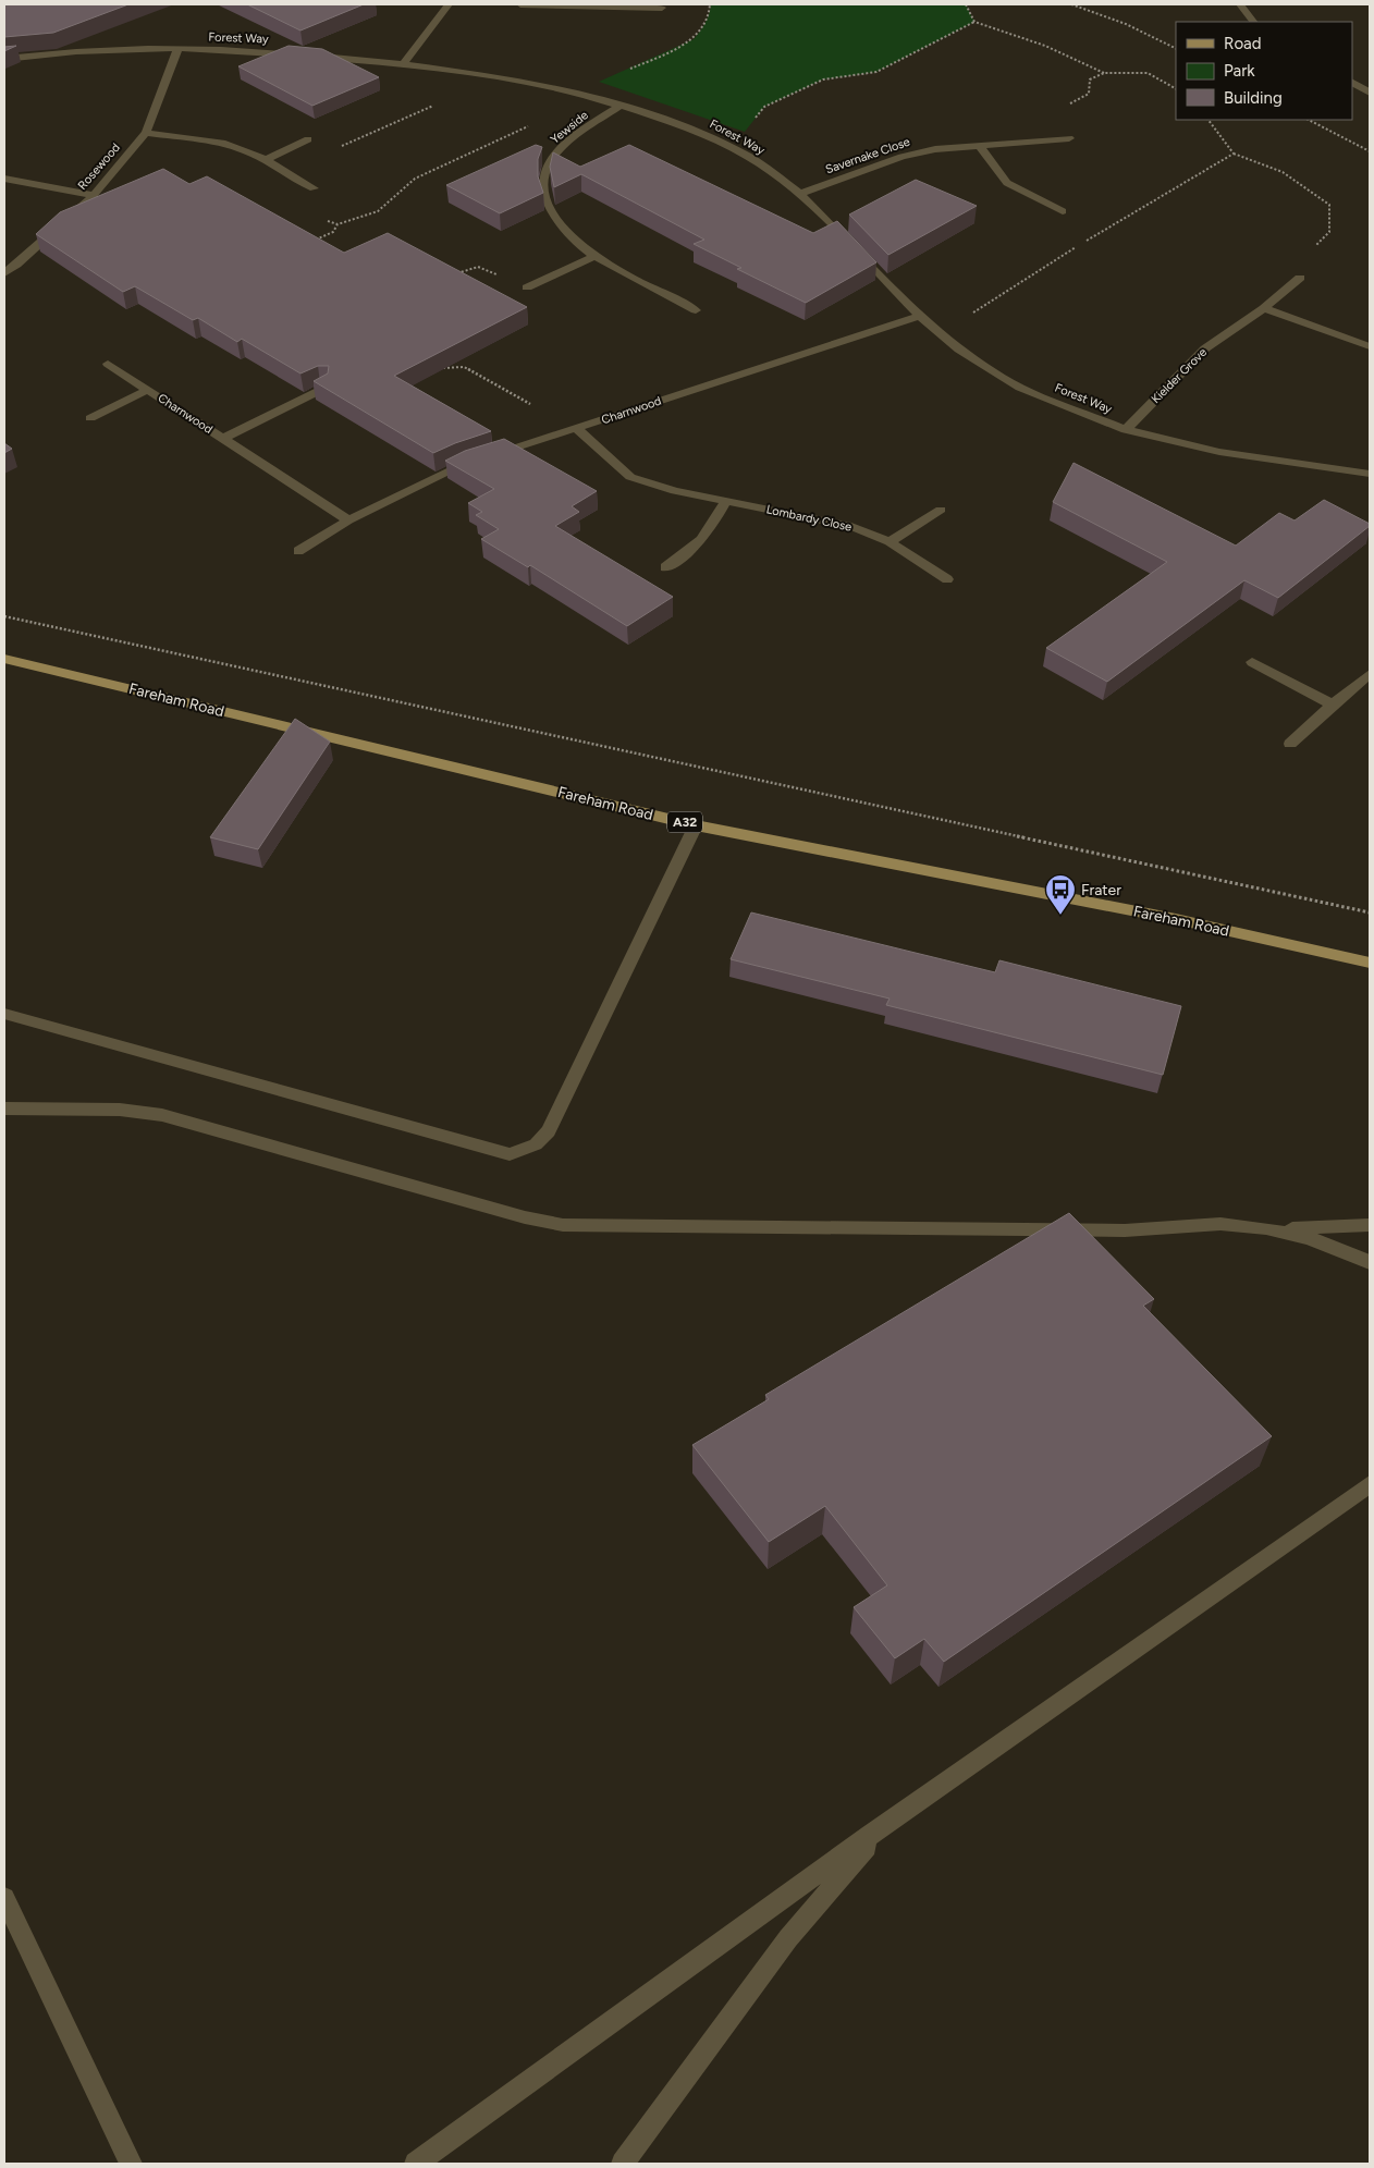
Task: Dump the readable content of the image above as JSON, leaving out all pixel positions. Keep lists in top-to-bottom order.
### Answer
{
  "streets": {
    "main road": ["Fareham Road", "A32"],
    "street": [
      "Forest Way",
      "Yewside",
      "Savernake Close",
      "Rosewood",
      "Kielder Grove",
      "Charnwood",
      "Lombardy Close"
    ]
  },
  "crossings": [
    ["Forest Way", "Yewside"],
    ["Forest Way", "Savernake Close"],
    ["Forest Way", "Rosewood"],
    ["Forest Way", "Kielder Grove"],
    ["Forest Way", "Charnwood"],
    ["Charnwood", "Lombardy Close"]
  ],
  "places": {
    "bus stop": ["Frater"]
  },
  "legend": ["Road", "Park", "Building"]
}
